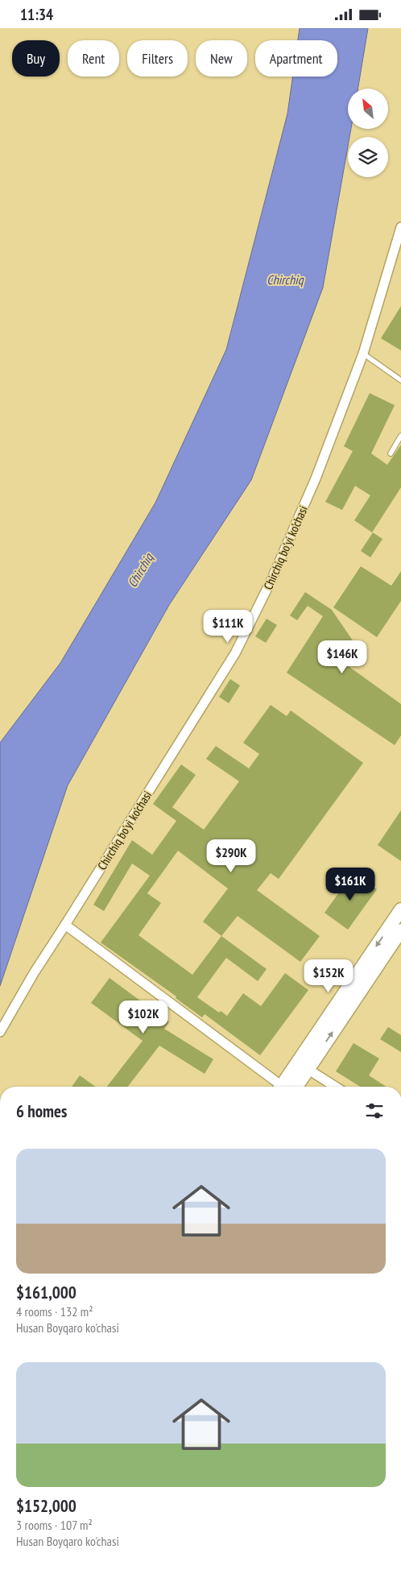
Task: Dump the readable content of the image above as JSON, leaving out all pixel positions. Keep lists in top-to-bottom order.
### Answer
{
  "streets": {
    "street": ["Chirchiq bo'yi ko'chasi"]
  },
  "water": ["Chirchiq"],
  "north": "top left",
  "page": {
    "status": "11:34",
    "chip": [
      "Buy",
      "Rent",
      "Filters",
      "New",
      "Apartment"
    ],
    "price": [
      "$111K",
      "$146K",
      "$290K",
      "$161K",
      "$152K",
      "$102K"
    ],
    "heading": "6 homes",
    "list": [
      {
        "name": "$161,000",
        "note": "4 rooms · 132 m² · Husan Boyqaro ko'chasi"
      },
      {
        "name": "$152,000",
        "note": "3 rooms · 107 m² · Husan Boyqaro ko'chasi"
      }
    ]
  }
}
